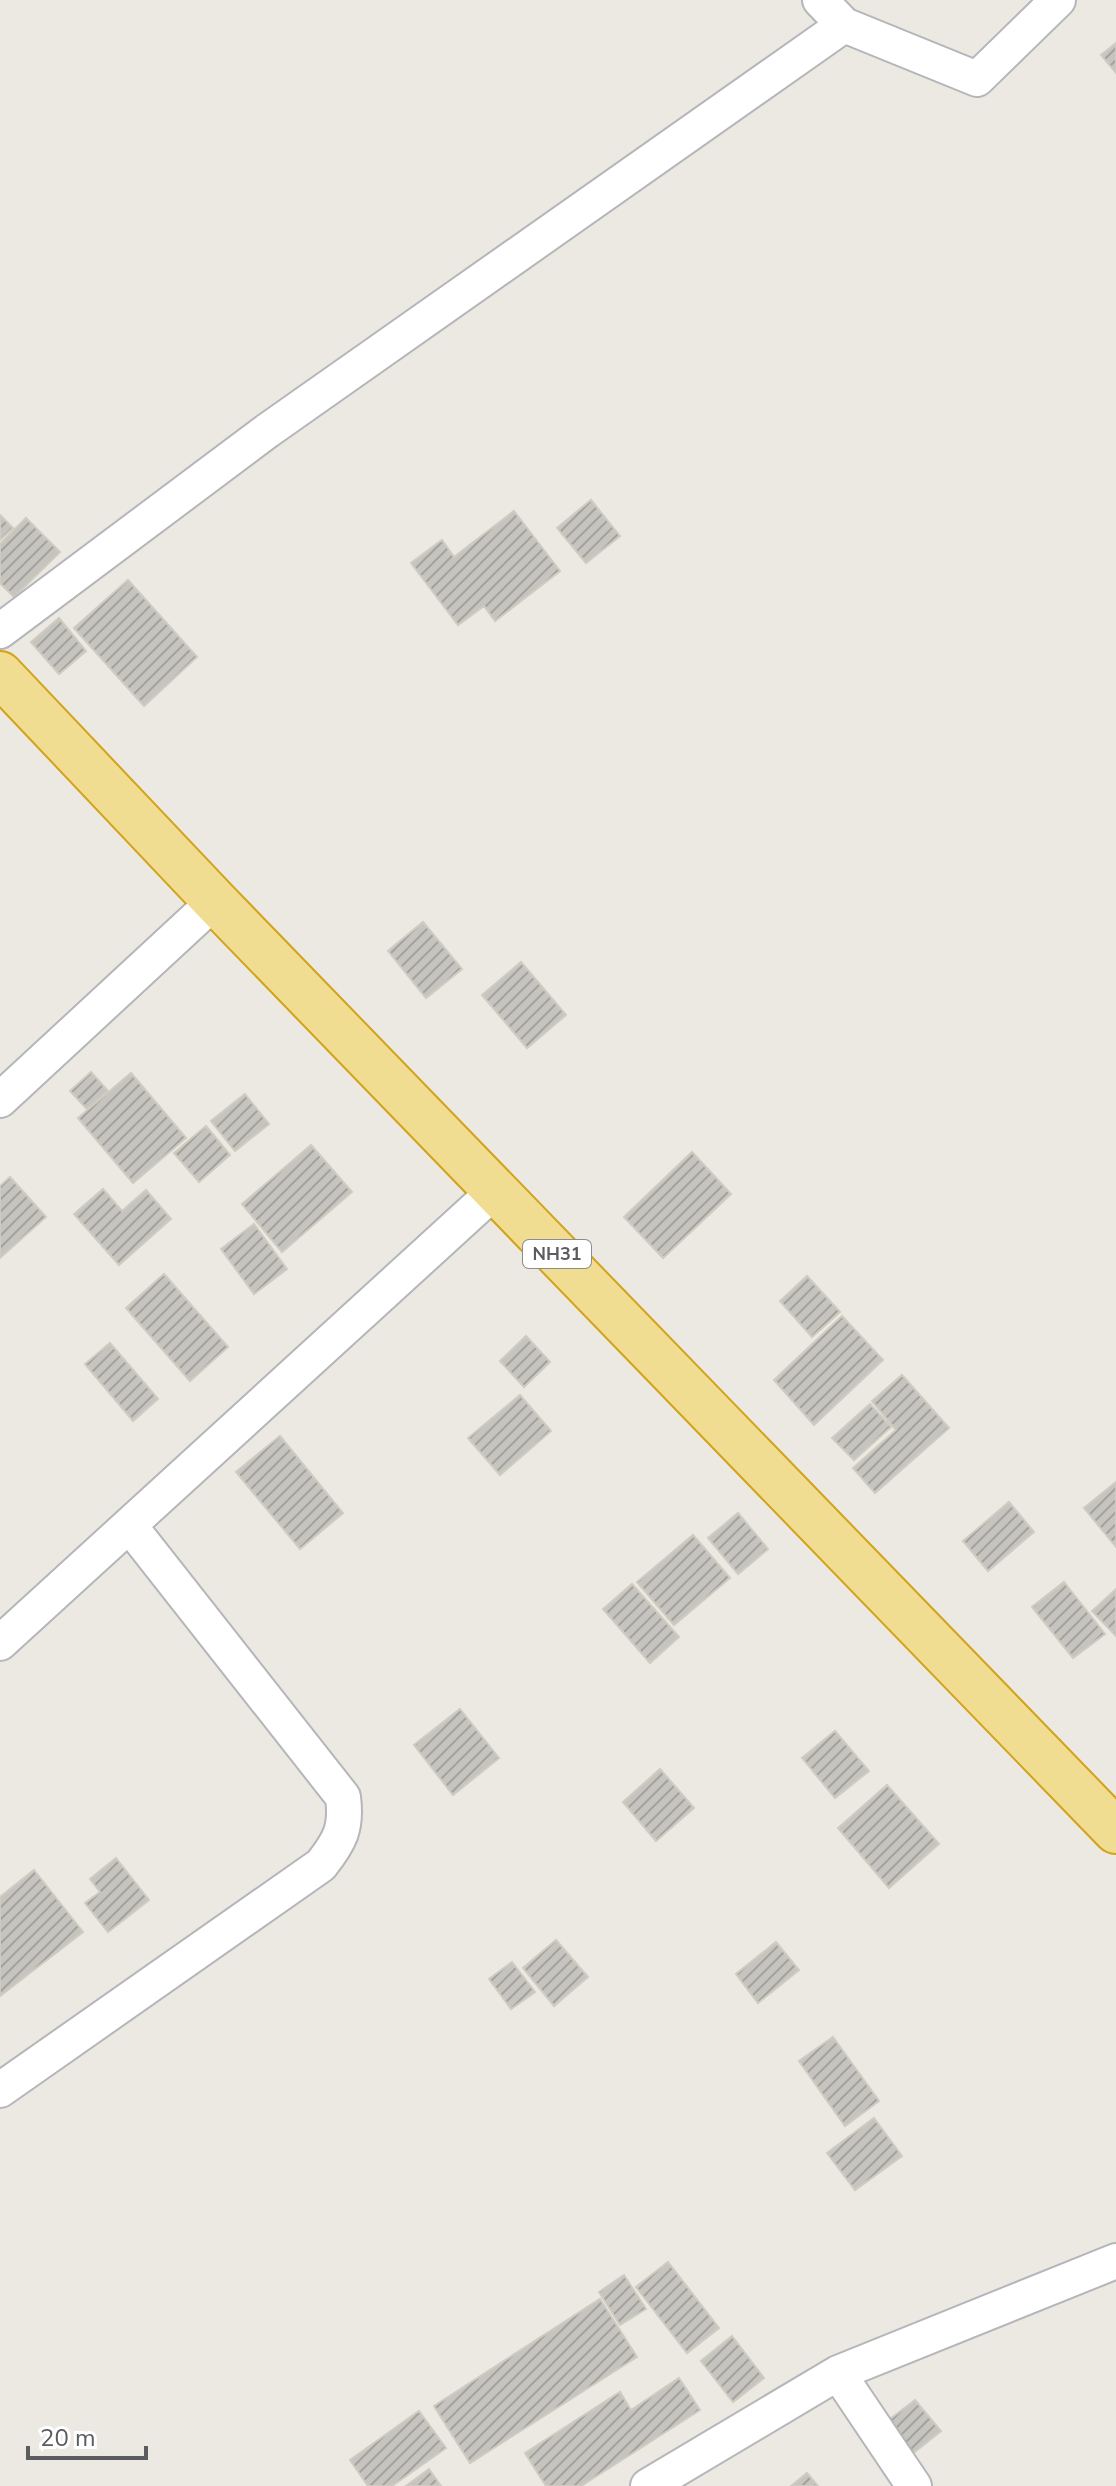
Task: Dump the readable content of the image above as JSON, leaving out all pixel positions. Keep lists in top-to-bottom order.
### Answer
{
  "streets": {
    "highway": ["NH31"]
  },
  "scale_bar": "20 m"
}
